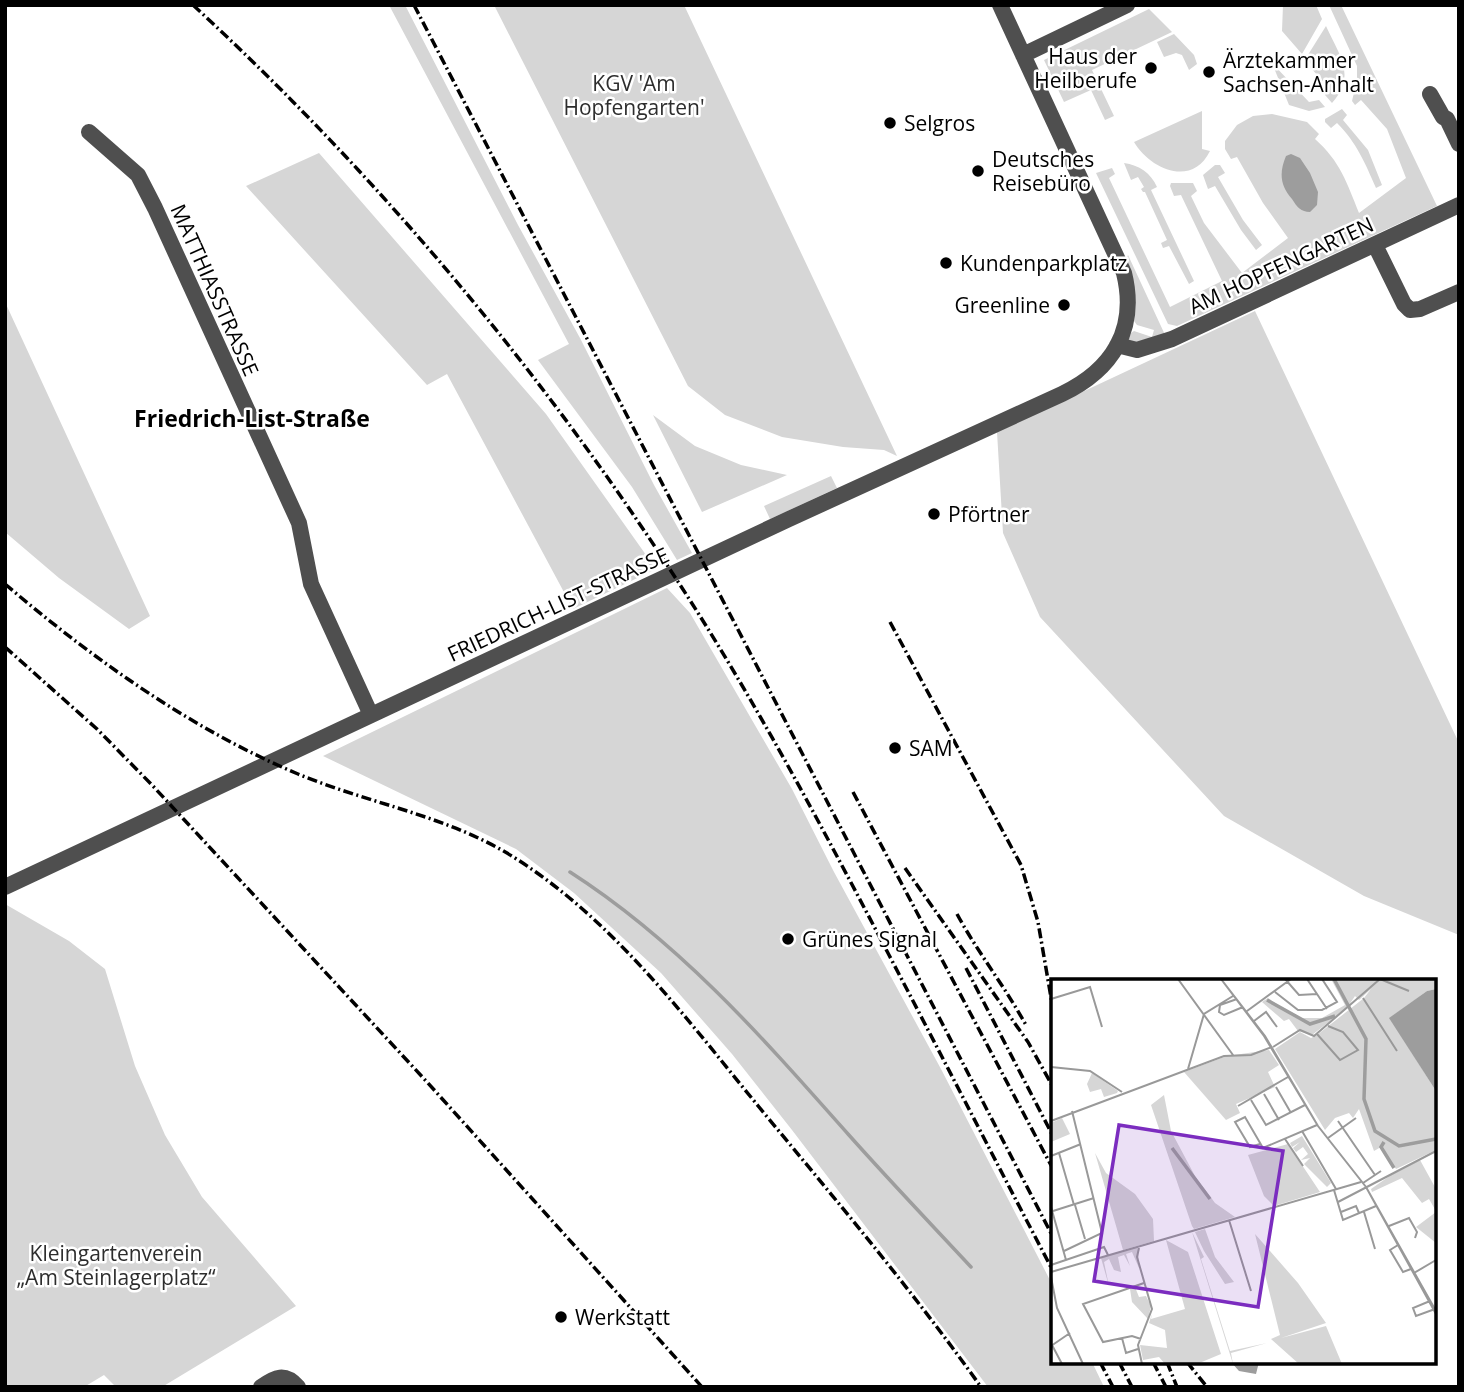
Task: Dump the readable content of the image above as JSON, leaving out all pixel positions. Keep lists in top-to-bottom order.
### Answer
{
  "streets": {
    "street": ["AM HOPFENGARTEN", "MATTHIASSTRASSE", "FRIEDRICH-LIST-STRASSE"]
  },
  "crossings": [
    ["AM HOPFENGARTEN", "FRIEDRICH-LIST-STRASSE"],
    ["MATTHIASSTRASSE", "FRIEDRICH-LIST-STRASSE"]
  ],
  "districts": ["Friedrich-List-Straße"],
  "parks": ["KGV 'Am Hopfengarten'", "Kleingartenverein „Am Steinlagerplatz“"],
  "places": [
    "Haus der Heilberufe",
    "Ärztekammer Sachsen-Anhalt",
    "Selgros",
    "Deutsches Reisebüro",
    "Kundenparkplatz",
    "Greenline",
    "Pförtner",
    "SAM",
    "Grünes Signal",
    "Werkstatt"
  ]
}
